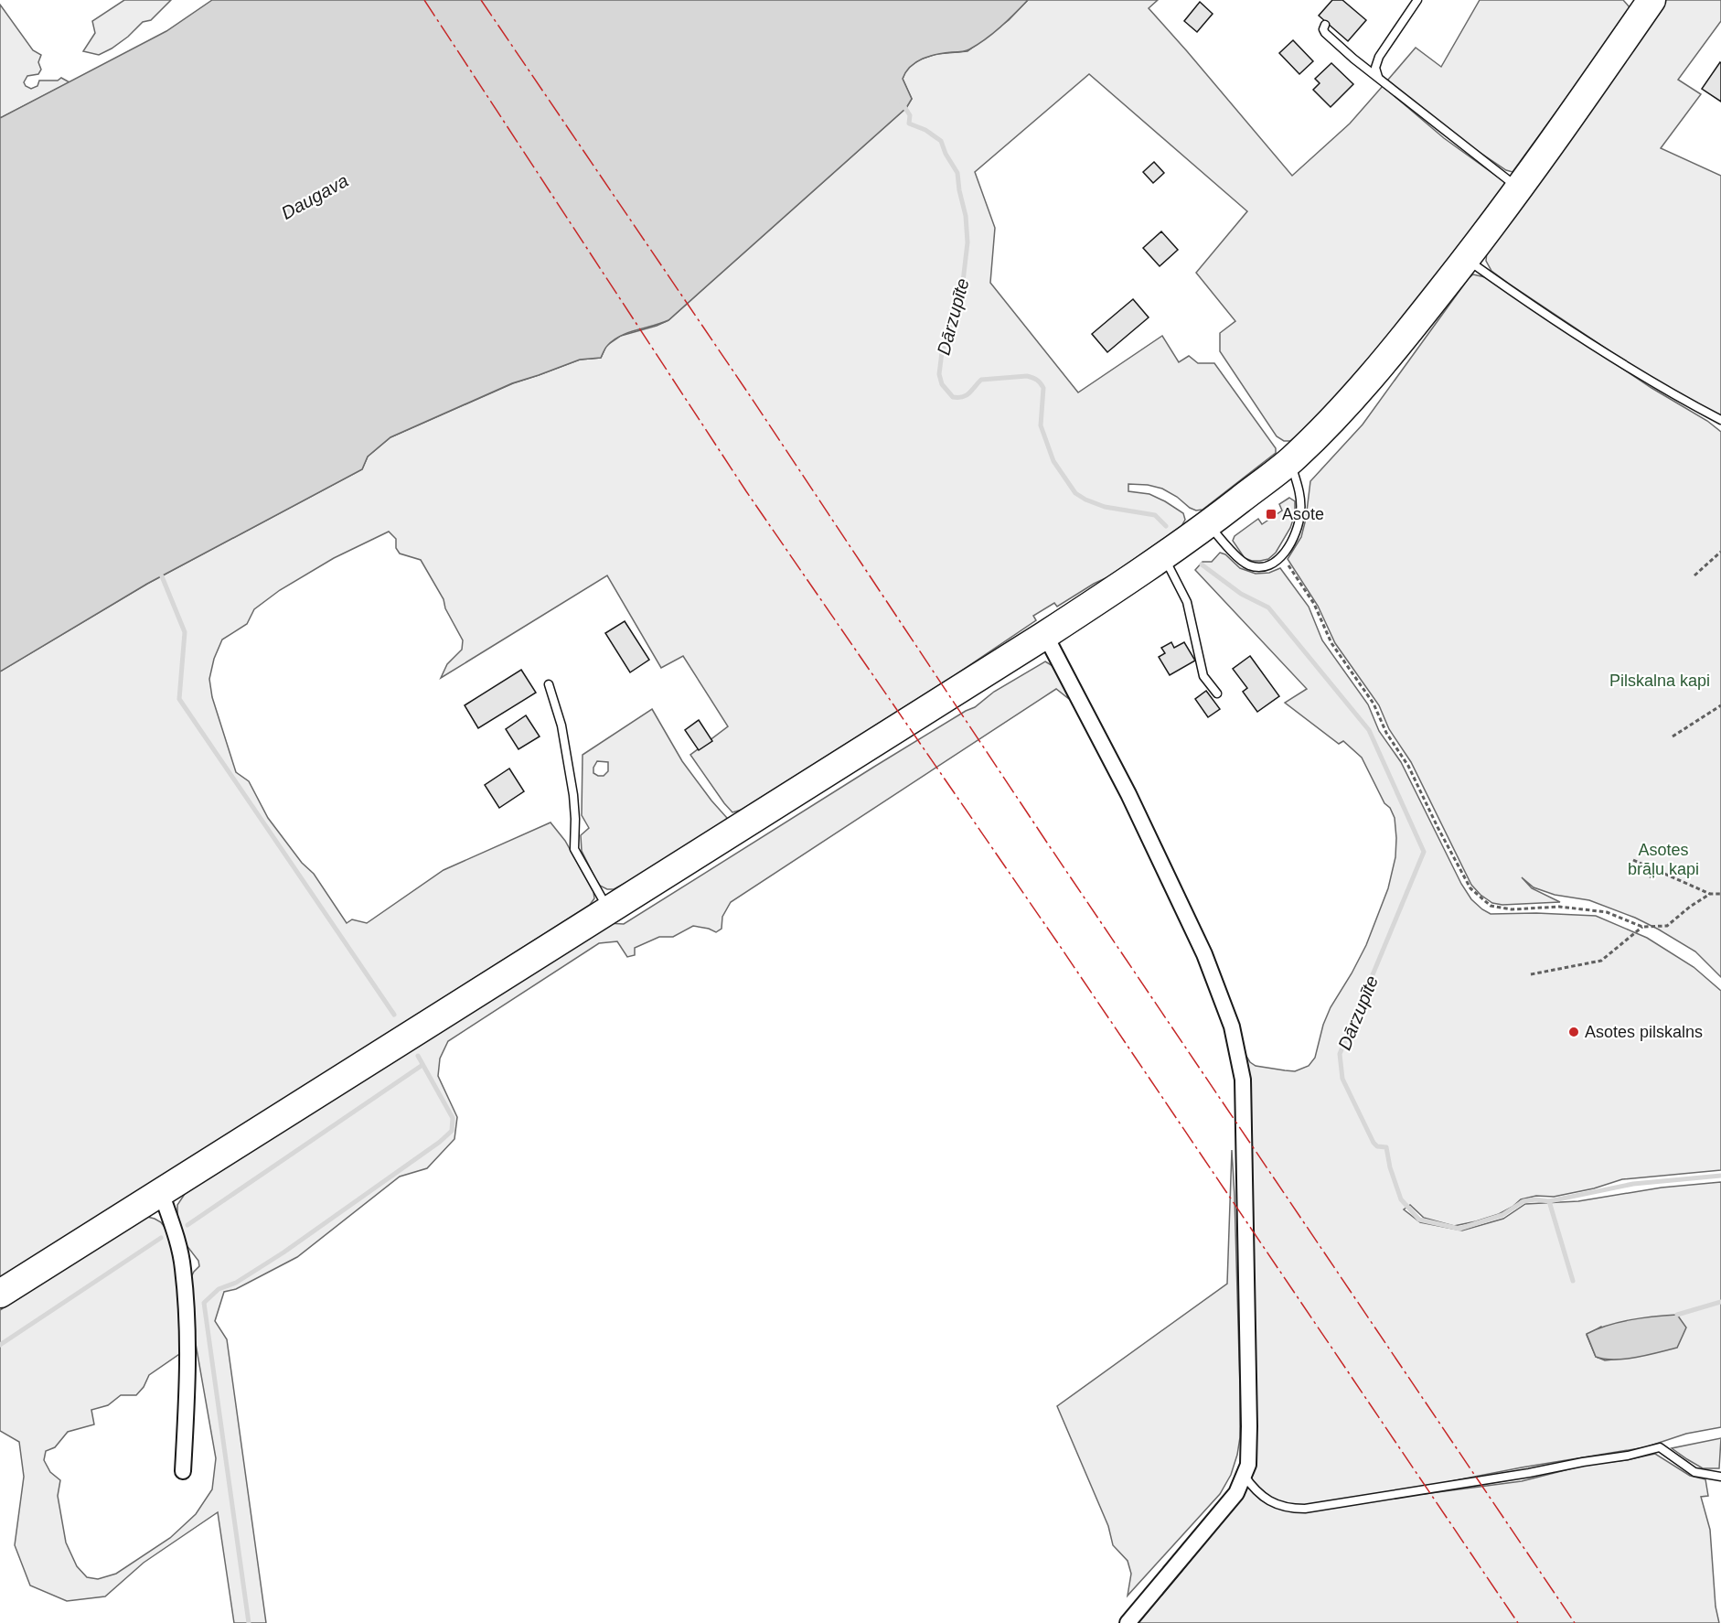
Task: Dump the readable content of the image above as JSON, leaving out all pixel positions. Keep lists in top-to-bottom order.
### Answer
{
  "water": ["Daugava", "Dārzupīte"],
  "parks": ["Pilskalna kapi", "Asotes brāļu kapi"],
  "places": {
    "transit": ["Asote"],
    "other": ["Asotes pilskalns"]
  }
}
